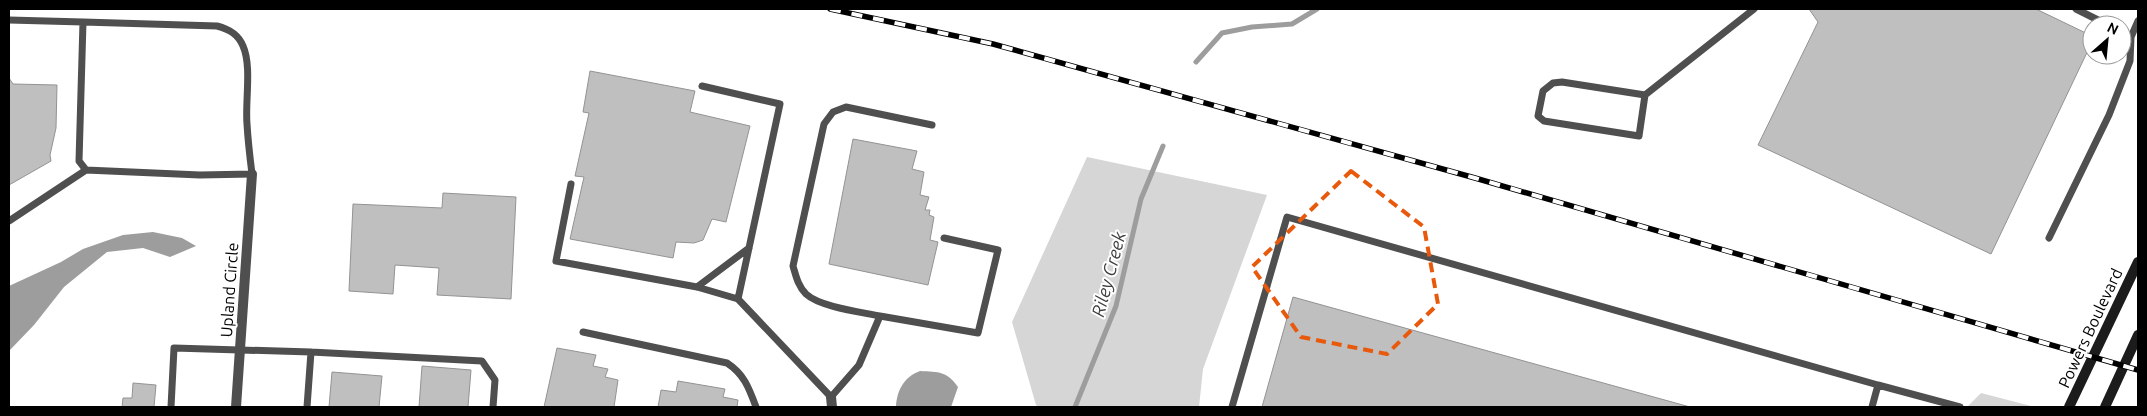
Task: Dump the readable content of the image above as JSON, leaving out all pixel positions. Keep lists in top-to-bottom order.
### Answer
{
  "streets": {
    "main road": ["Powers Boulevard"],
    "street": ["Upland Circle"]
  },
  "water": ["Riley Creek"],
  "north": "top right"
}
